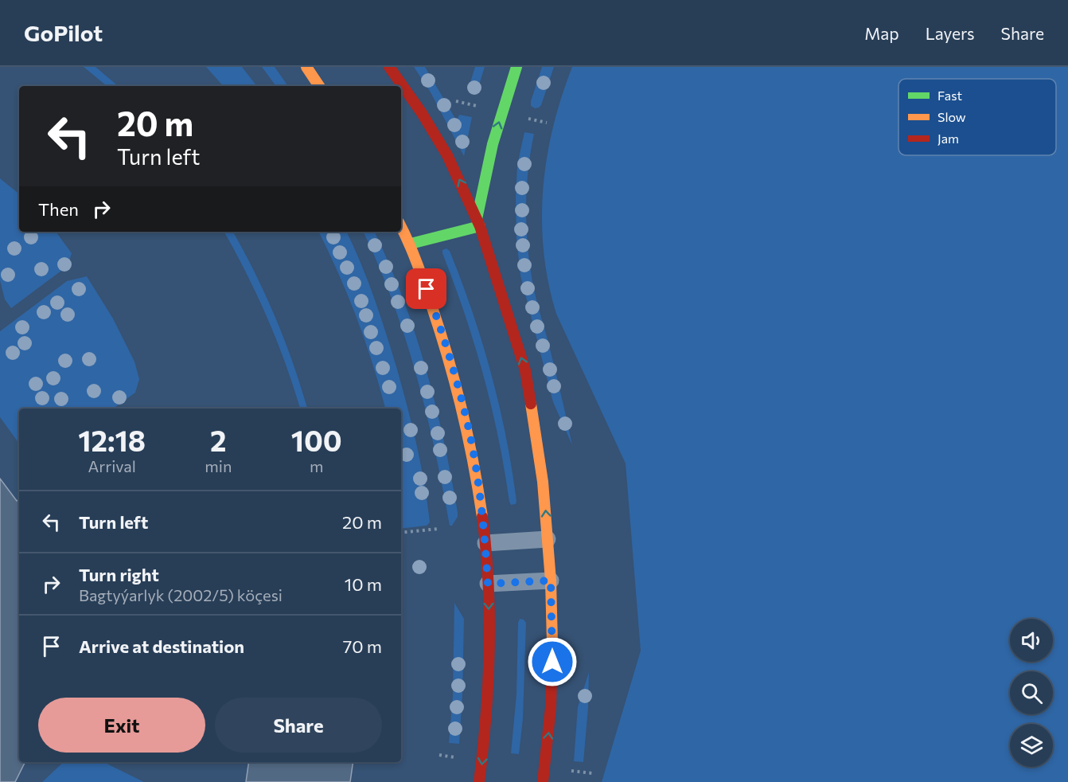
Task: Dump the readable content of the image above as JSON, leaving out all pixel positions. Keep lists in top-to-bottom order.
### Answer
{
  "legend": ["Fast", "Slow", "Jam"],
  "page": {
    "header": "GoPilot",
    "nav": ["Map", "Layers", "Share"],
    "turn": ["20 m", "Turn left"],
    "then": "Then",
    "eta": [
      "12:18",
      "Arrival",
      "2",
      "min",
      "100",
      "m"
    ],
    "list": [
      {
        "name": "Turn left",
        "value": "20 m"
      },
      {
        "name": "Turn right",
        "note": "Bagtyýarlyk (2002/5) köçesi",
        "value": "10 m"
      },
      {
        "name": "Arrive at destination",
        "value": "70 m"
      }
    ],
    "buttons": ["Exit", "Share"]
  }
}
